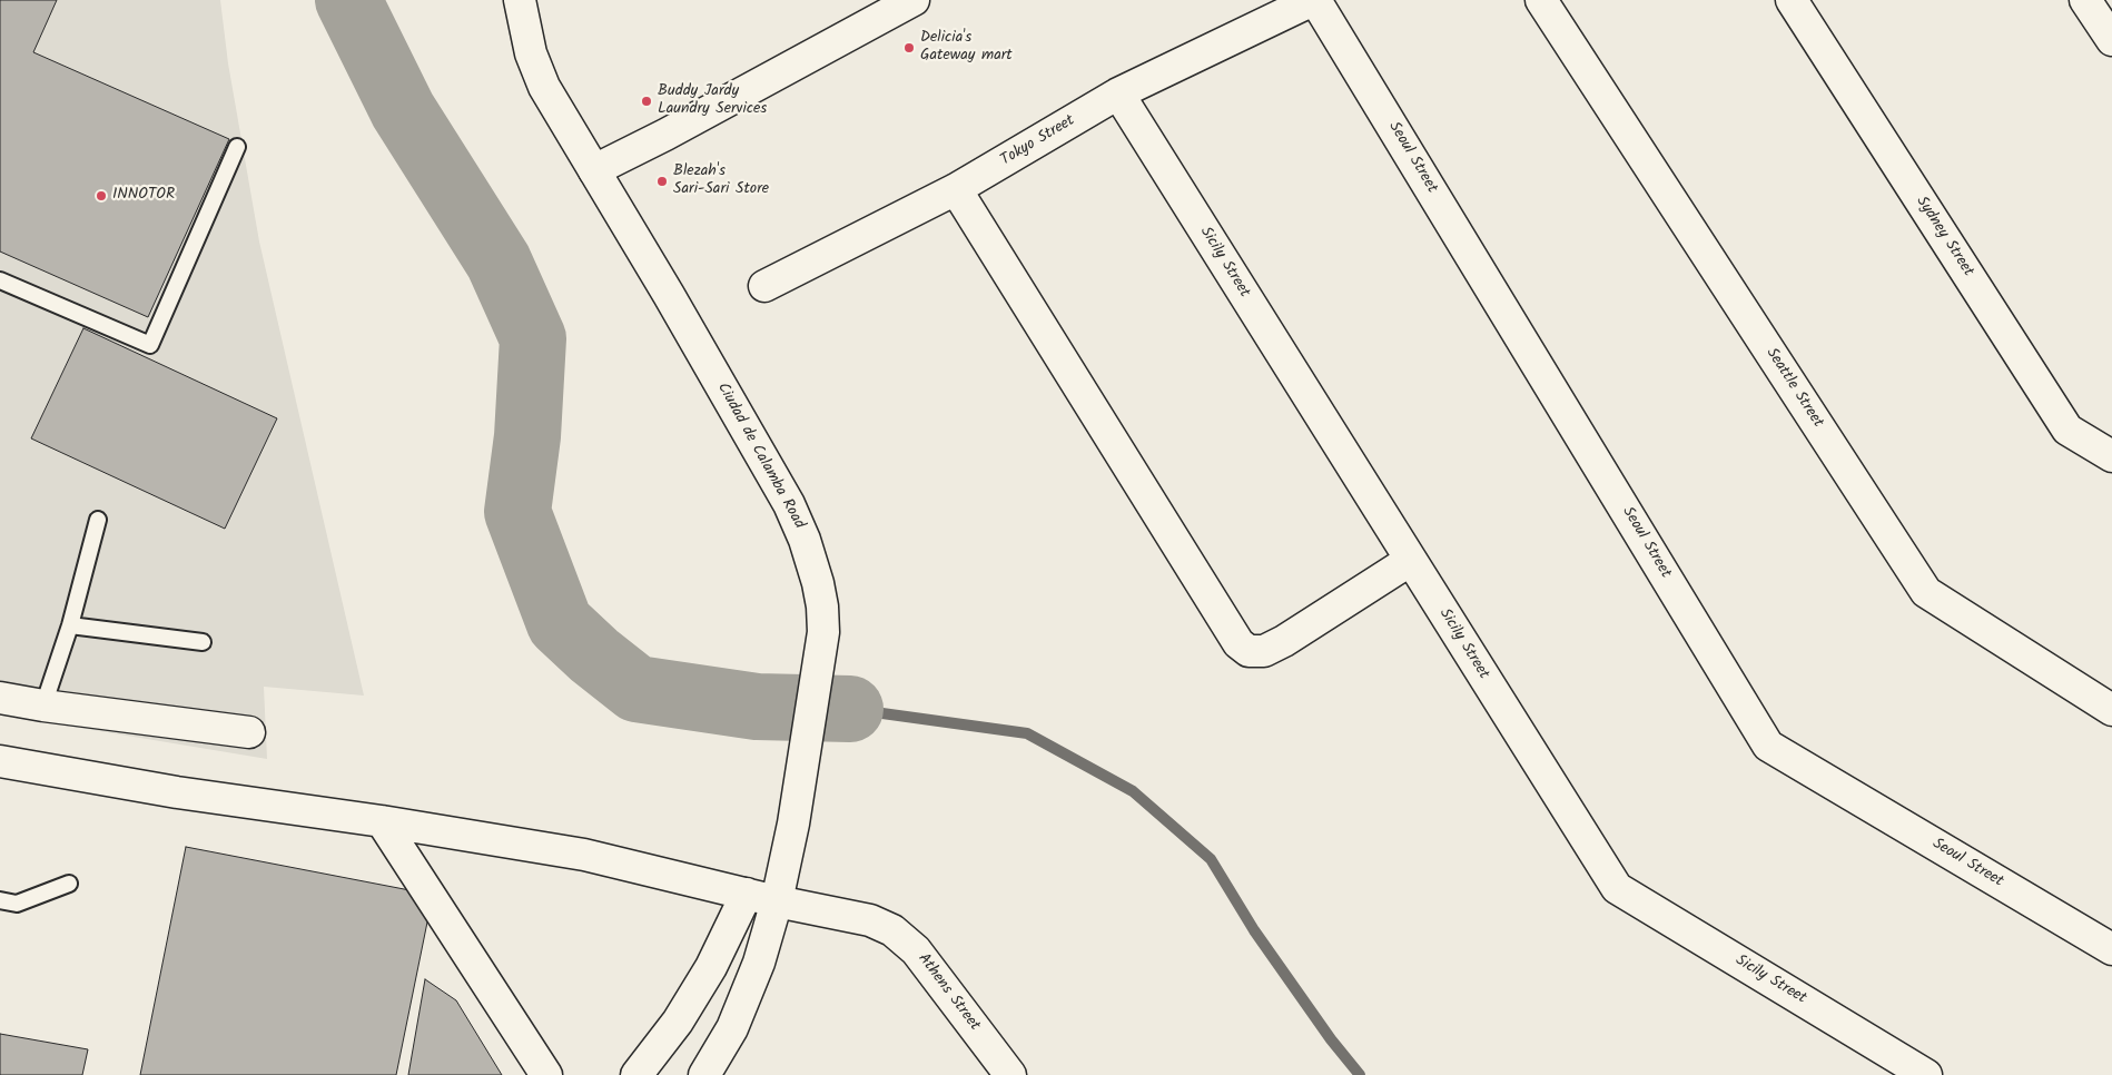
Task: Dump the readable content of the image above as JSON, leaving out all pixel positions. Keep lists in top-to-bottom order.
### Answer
{
  "streets": {
    "street": [
      "Tokyo Street",
      "Seoul Street",
      "Sydney Street",
      "Sicily Street",
      "Seattle Street",
      "Ciudad de Calamba Road",
      "Athens Street"
    ]
  },
  "crossings": [
    ["Tokyo Street", "Seoul Street"],
    ["Tokyo Street", "Sicily Street"],
    ["Ciudad de Calamba Road", "Athens Street"]
  ],
  "places": [
    "Delicia's Gateway mart",
    "Buddy Jardy Laundry Services",
    "Blezah's Sari-Sari Store",
    "INNOTOR"
  ]
}
